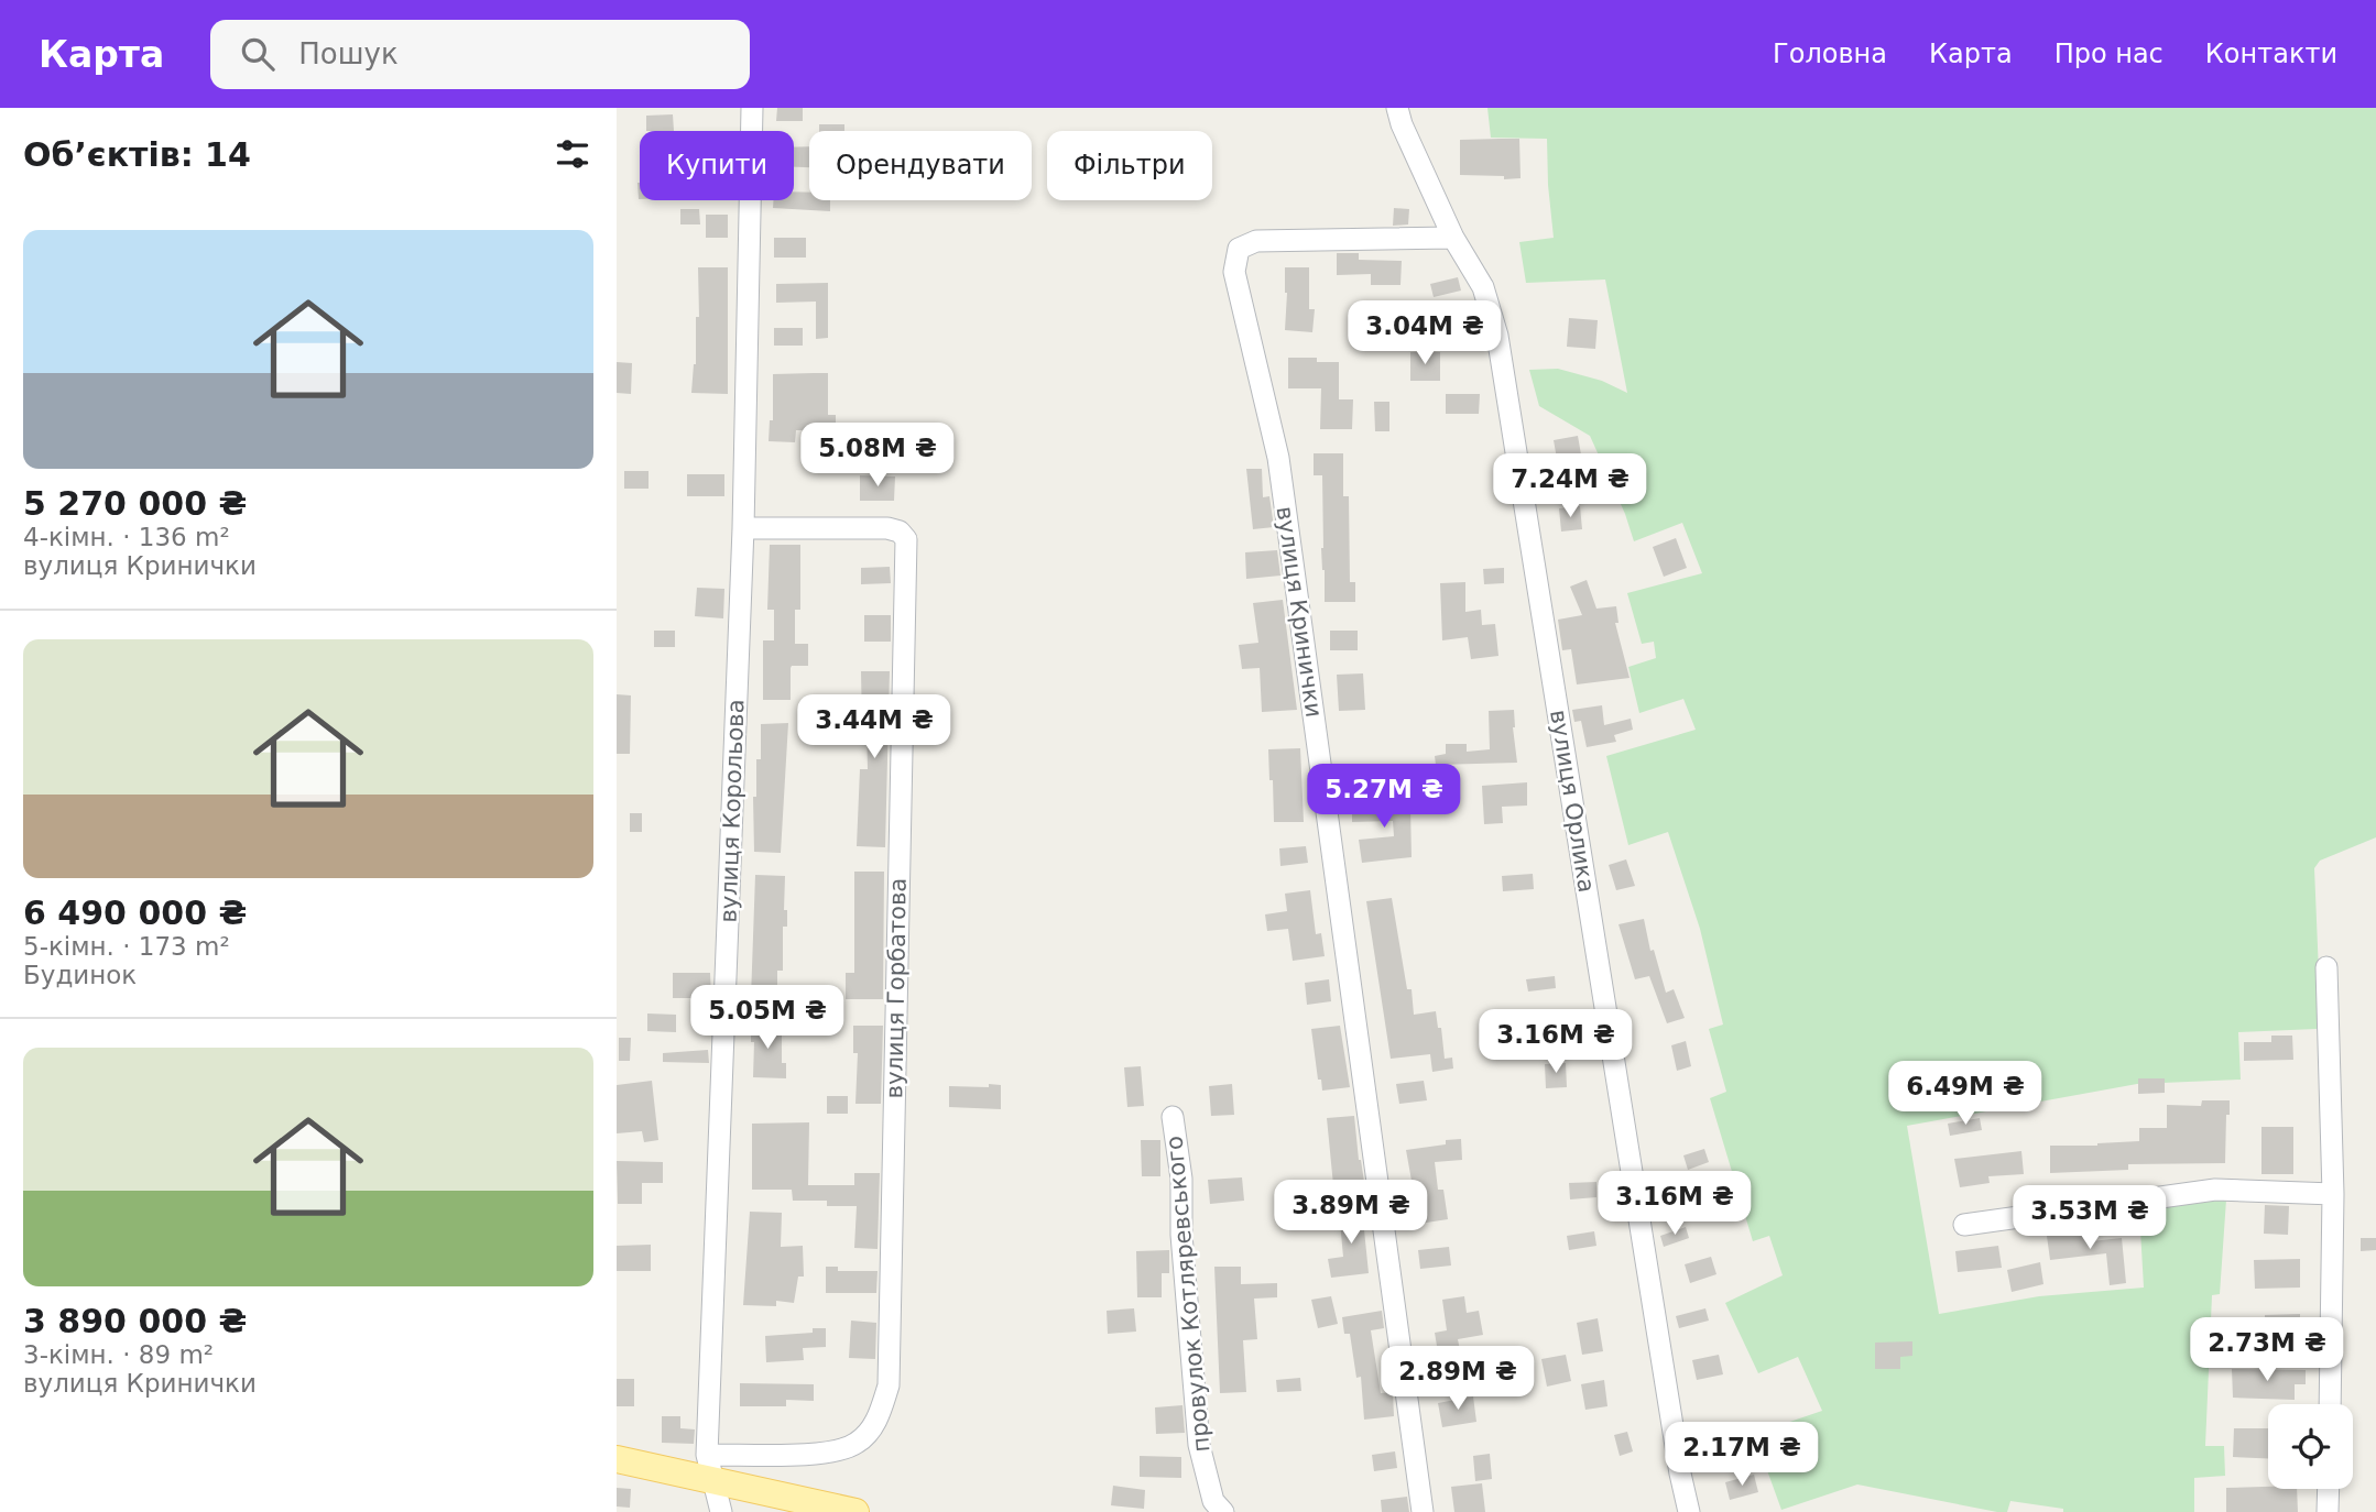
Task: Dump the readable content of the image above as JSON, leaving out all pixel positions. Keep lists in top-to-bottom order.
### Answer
{
  "streets": {
    "street": [
      "вулиця Кринички",
      "вулиця Орлика",
      "вулиця Корольова",
      "вулиця Горбатова",
      "провулок Котляревського"
    ]
  },
  "crossings": [
    ["вулиця Кринички", "вулиця Орлика"],
    ["вулиця Корольова", "вулиця Горбатова"]
  ],
  "page": {
    "header": "Карта",
    "search": "Пошук",
    "nav": [
      "Головна",
      "Карта",
      "Про нас",
      "Контакти"
    ],
    "heading": "Об’єктів: 14",
    "chip": ["Купити", "Орендувати", "Фільтри"],
    "list": [
      {
        "name": "5 270 000 ₴",
        "note": "4-кімн. · 136 m² · вулиця Кринички"
      },
      {
        "name": "6 490 000 ₴",
        "note": "5-кімн. · 173 m² · Будинок"
      },
      {
        "name": "3 890 000 ₴",
        "note": "3-кімн. · 89 m² · вулиця Кринички"
      }
    ],
    "price": [
      "3.04M ₴",
      "5.08M ₴",
      "7.24M ₴",
      "3.44M ₴",
      "5.27M ₴",
      "5.05M ₴",
      "3.16M ₴",
      "6.49M ₴",
      "3.16M ₴",
      "3.89M ₴",
      "3.53M ₴",
      "2.73M ₴",
      "2.89M ₴",
      "2.17M ₴"
    ]
  }
}
